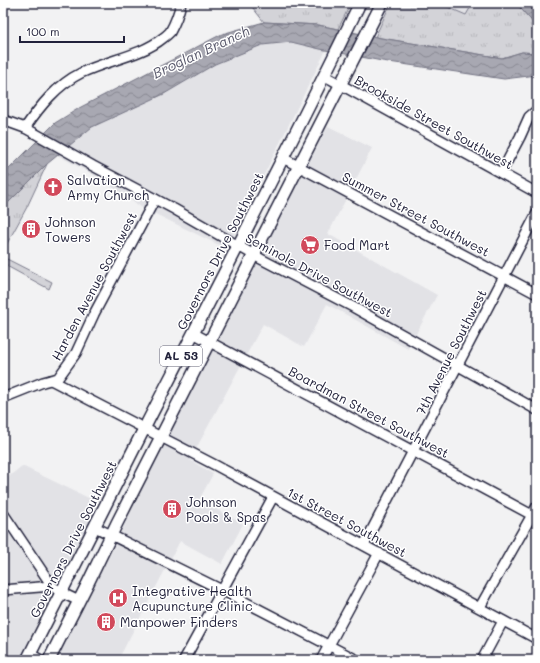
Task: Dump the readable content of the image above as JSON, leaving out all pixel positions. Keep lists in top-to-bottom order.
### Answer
{
  "streets": {
    "main road": ["Governors Drive Southwest", "AL 53"],
    "street": [
      "Brookside Street Southwest",
      "Summer Street Southwest",
      "Seminole Drive Southwest",
      "Harden Avenue Southwest",
      "7th Avenue Southwest",
      "Boardman Street Southwest",
      "1st Street Southwest"
    ]
  },
  "crossings": [
    ["Brookside Street Southwest", "Governors Drive Southwest"],
    ["Brookside Street Southwest", "AL 53"],
    ["Summer Street Southwest", "Governors Drive Southwest"],
    ["Summer Street Southwest", "7th Avenue Southwest"],
    ["Summer Street Southwest", "AL 53"],
    ["Governors Drive Southwest", "Seminole Drive Southwest"],
    ["Governors Drive Southwest", "Boardman Street Southwest"],
    ["Governors Drive Southwest", "1st Street Southwest"],
    ["Seminole Drive Southwest", "Harden Avenue Southwest"],
    ["Seminole Drive Southwest", "7th Avenue Southwest"],
    ["Seminole Drive Southwest", "AL 53"],
    ["Harden Avenue Southwest", "1st Street Southwest"],
    ["7th Avenue Southwest", "Boardman Street Southwest"],
    ["7th Avenue Southwest", "1st Street Southwest"],
    ["AL 53", "Boardman Street Southwest"],
    ["AL 53", "1st Street Southwest"]
  ],
  "water": ["Broglan Branch"],
  "places": {
    "church": ["Salvation Army Church"],
    "building": ["Johnson Towers", "Johnson Pools & Spas", "Manpower Finders"],
    "supermarket": ["Food Mart"],
    "hospital": ["Integrative Health Acupuncture Clinic"]
  },
  "scale_bar": "100 m"
}
